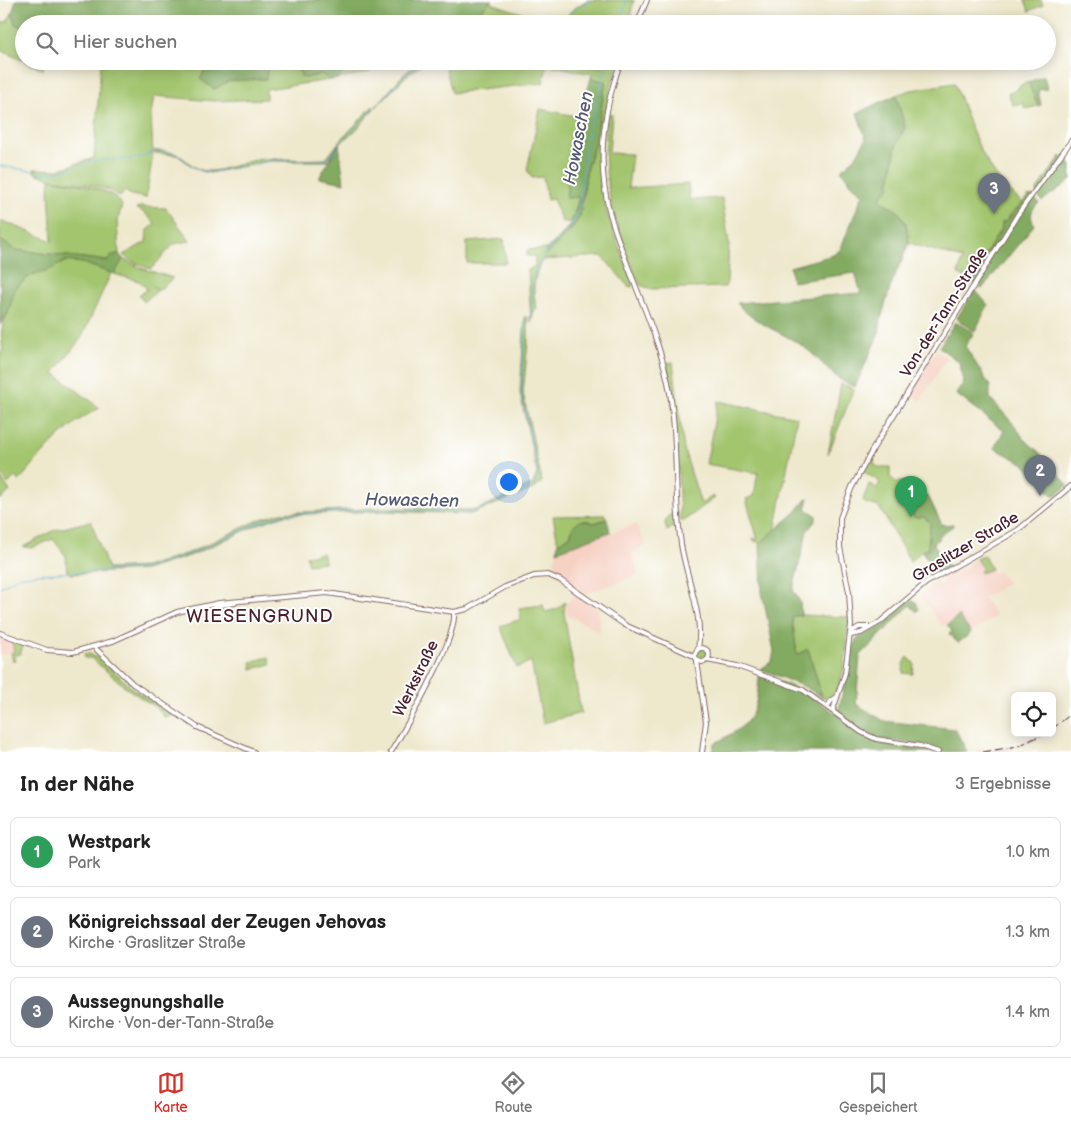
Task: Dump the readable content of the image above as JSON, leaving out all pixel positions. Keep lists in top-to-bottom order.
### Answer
{
  "streets": {
    "street": ["Von-der-Tann-Straße", "Graslitzer Straße", "Werkstraße"]
  },
  "crossings": [
    ["Von-der-Tann-Straße", "Graslitzer Straße"]
  ],
  "districts": ["WIESENGRUND"],
  "water": ["Howaschen"],
  "page": {
    "search": "Hier suchen",
    "pins": ["3", "2", "1"],
    "heading": ["In der Nähe", "3 Ergebnisse"],
    "list": [
      {
        "mark": "1",
        "name": "Westpark",
        "note": "Park",
        "value": "1.0 km"
      },
      {
        "mark": "2",
        "name": "Königreichssaal der Zeugen Jehovas",
        "note": "Kirche · Graslitzer Straße",
        "value": "1.3 km"
      },
      {
        "mark": "3",
        "name": "Aussegnungshalle",
        "note": "Kirche · Von-der-Tann-Straße",
        "value": "1.4 km"
      }
    ],
    "nav": ["Karte", "Route", "Gespeichert"]
  }
}
